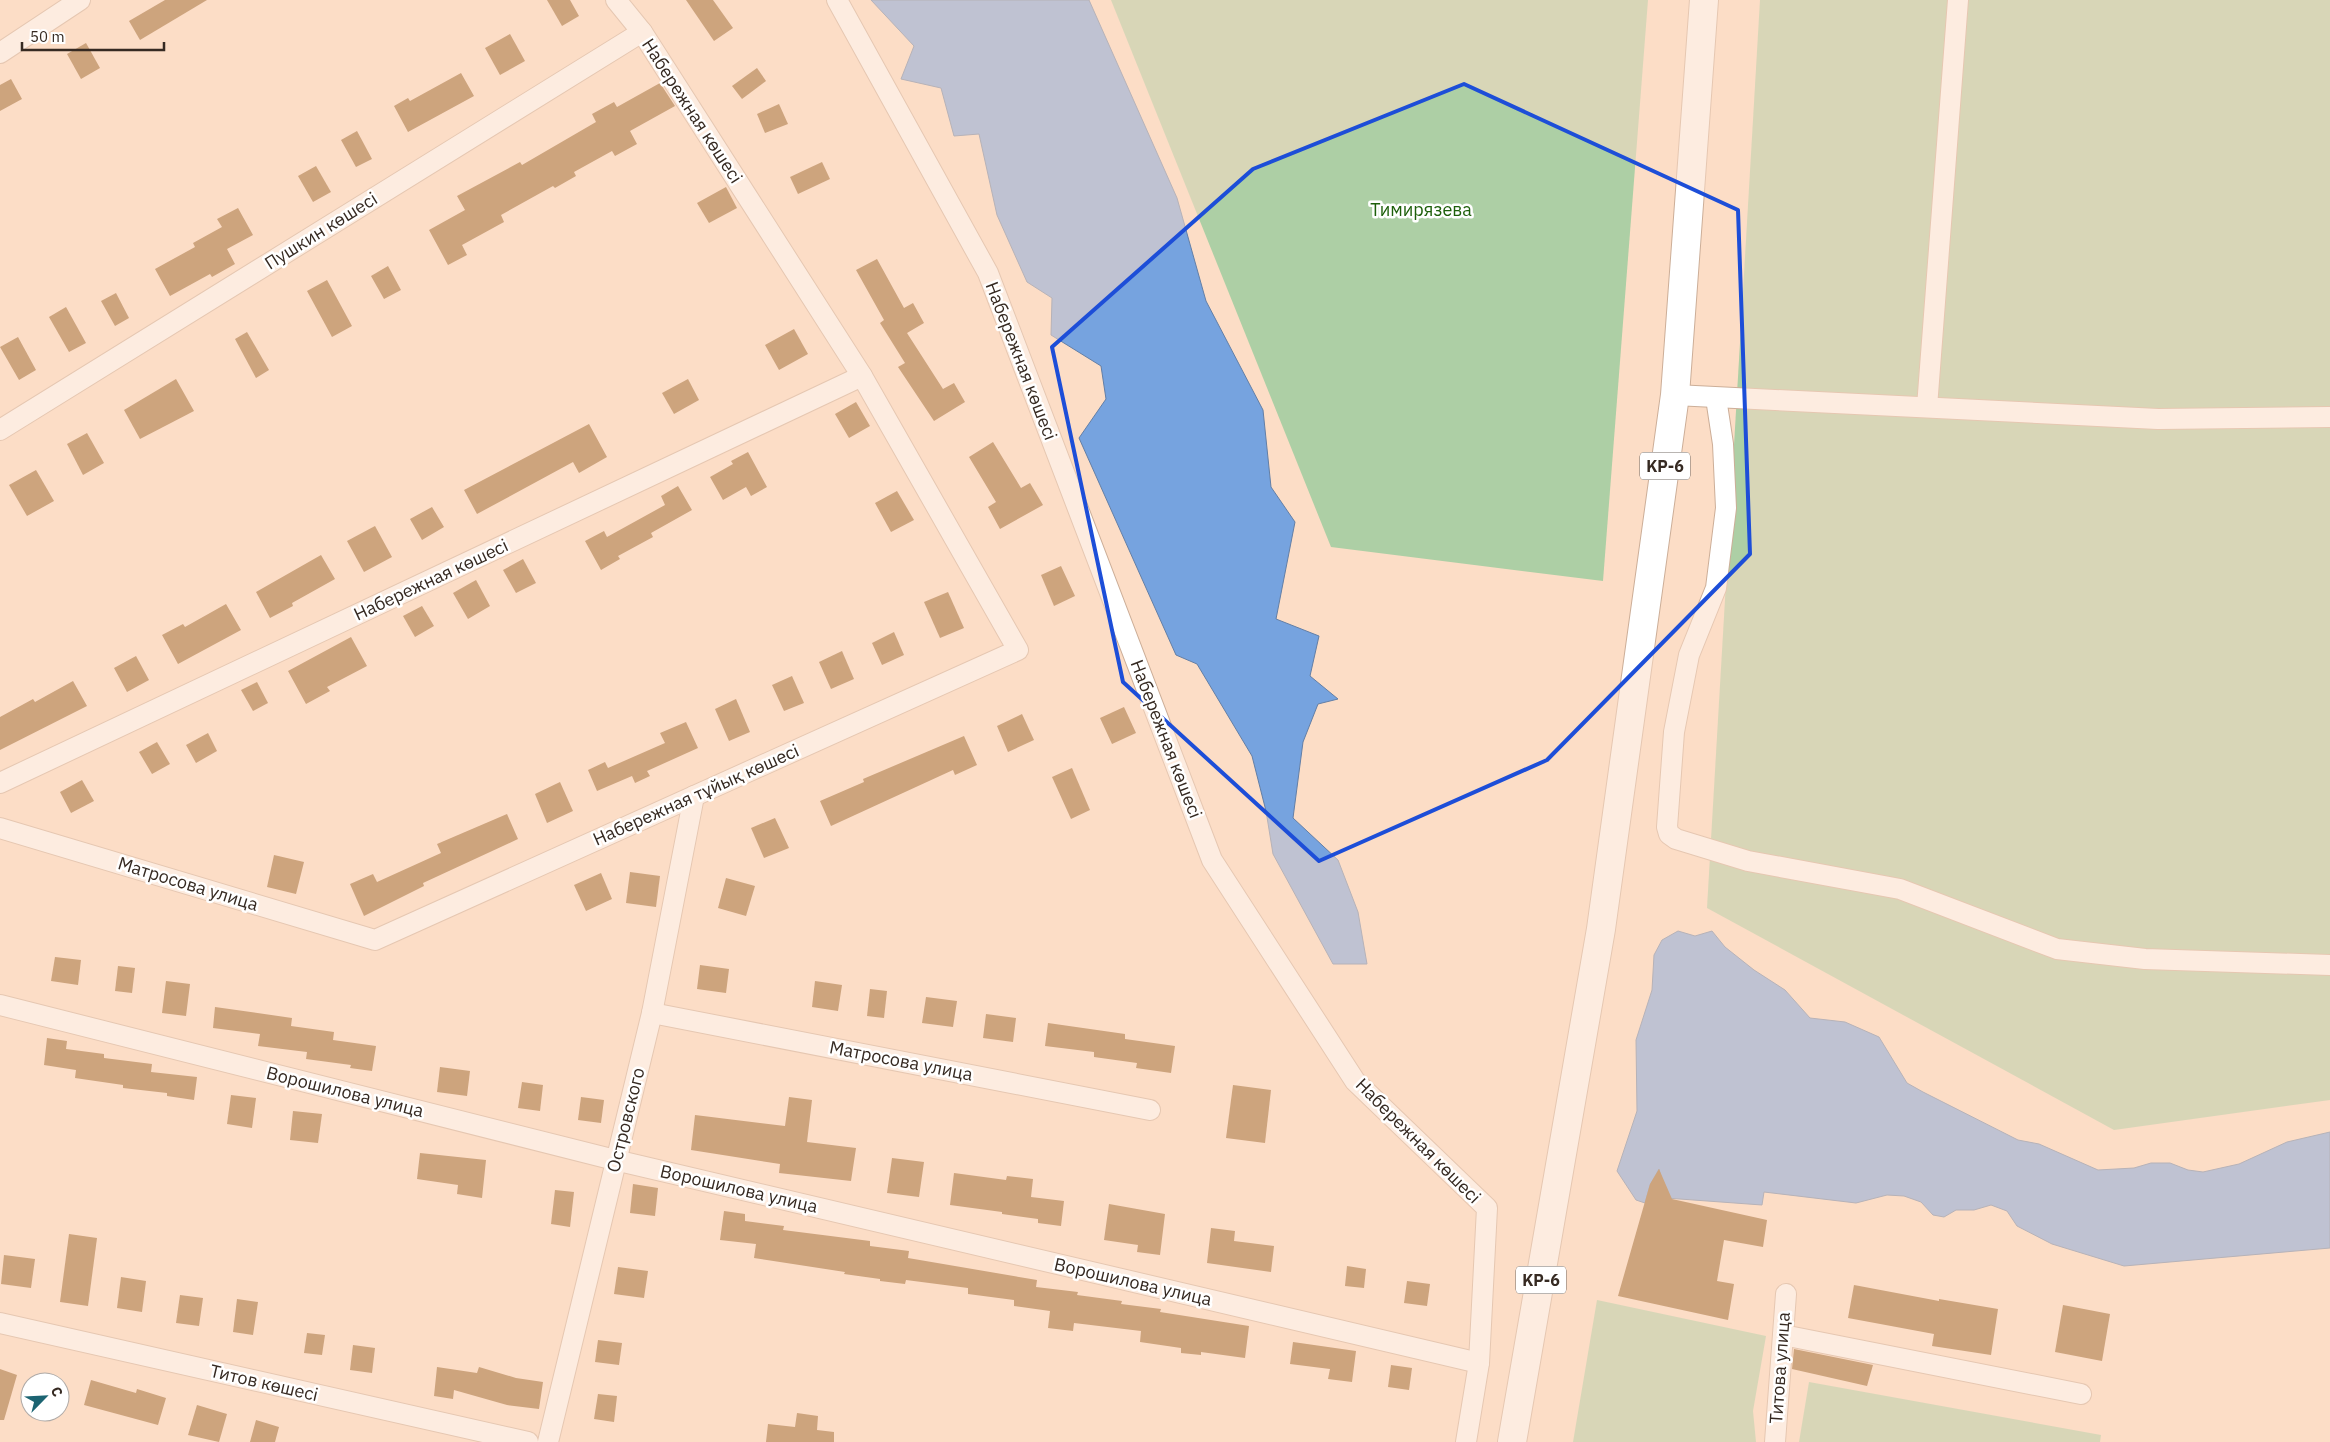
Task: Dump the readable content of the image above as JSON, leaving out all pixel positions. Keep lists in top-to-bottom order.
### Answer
{
  "streets": {
    "highway": ["KP-6"],
    "street": [
      "Набережная көшесі",
      "Пушкин көшесі",
      "Набережная тұйық көшесі",
      "Матросова улица",
      "Ворошилова улица",
      "Островского",
      "Титова улица",
      "Титов көшесі"
    ]
  },
  "crossings": [
    ["Набережная көшесі", "Пушкин көшесі"],
    ["Набережная көшесі", "Набережная тұйық көшесі"],
    ["Набережная көшесі", "Ворошилова улица"],
    ["Набережная тұйық көшесі", "Матросова улица"],
    ["Набережная тұйық көшесі", "Островского"],
    ["Матросова улица", "Островского"],
    ["Ворошилова улица", "Островского"]
  ],
  "parks": ["Тимирязева"],
  "scale_bar": "50 m",
  "north": "top right"
}
